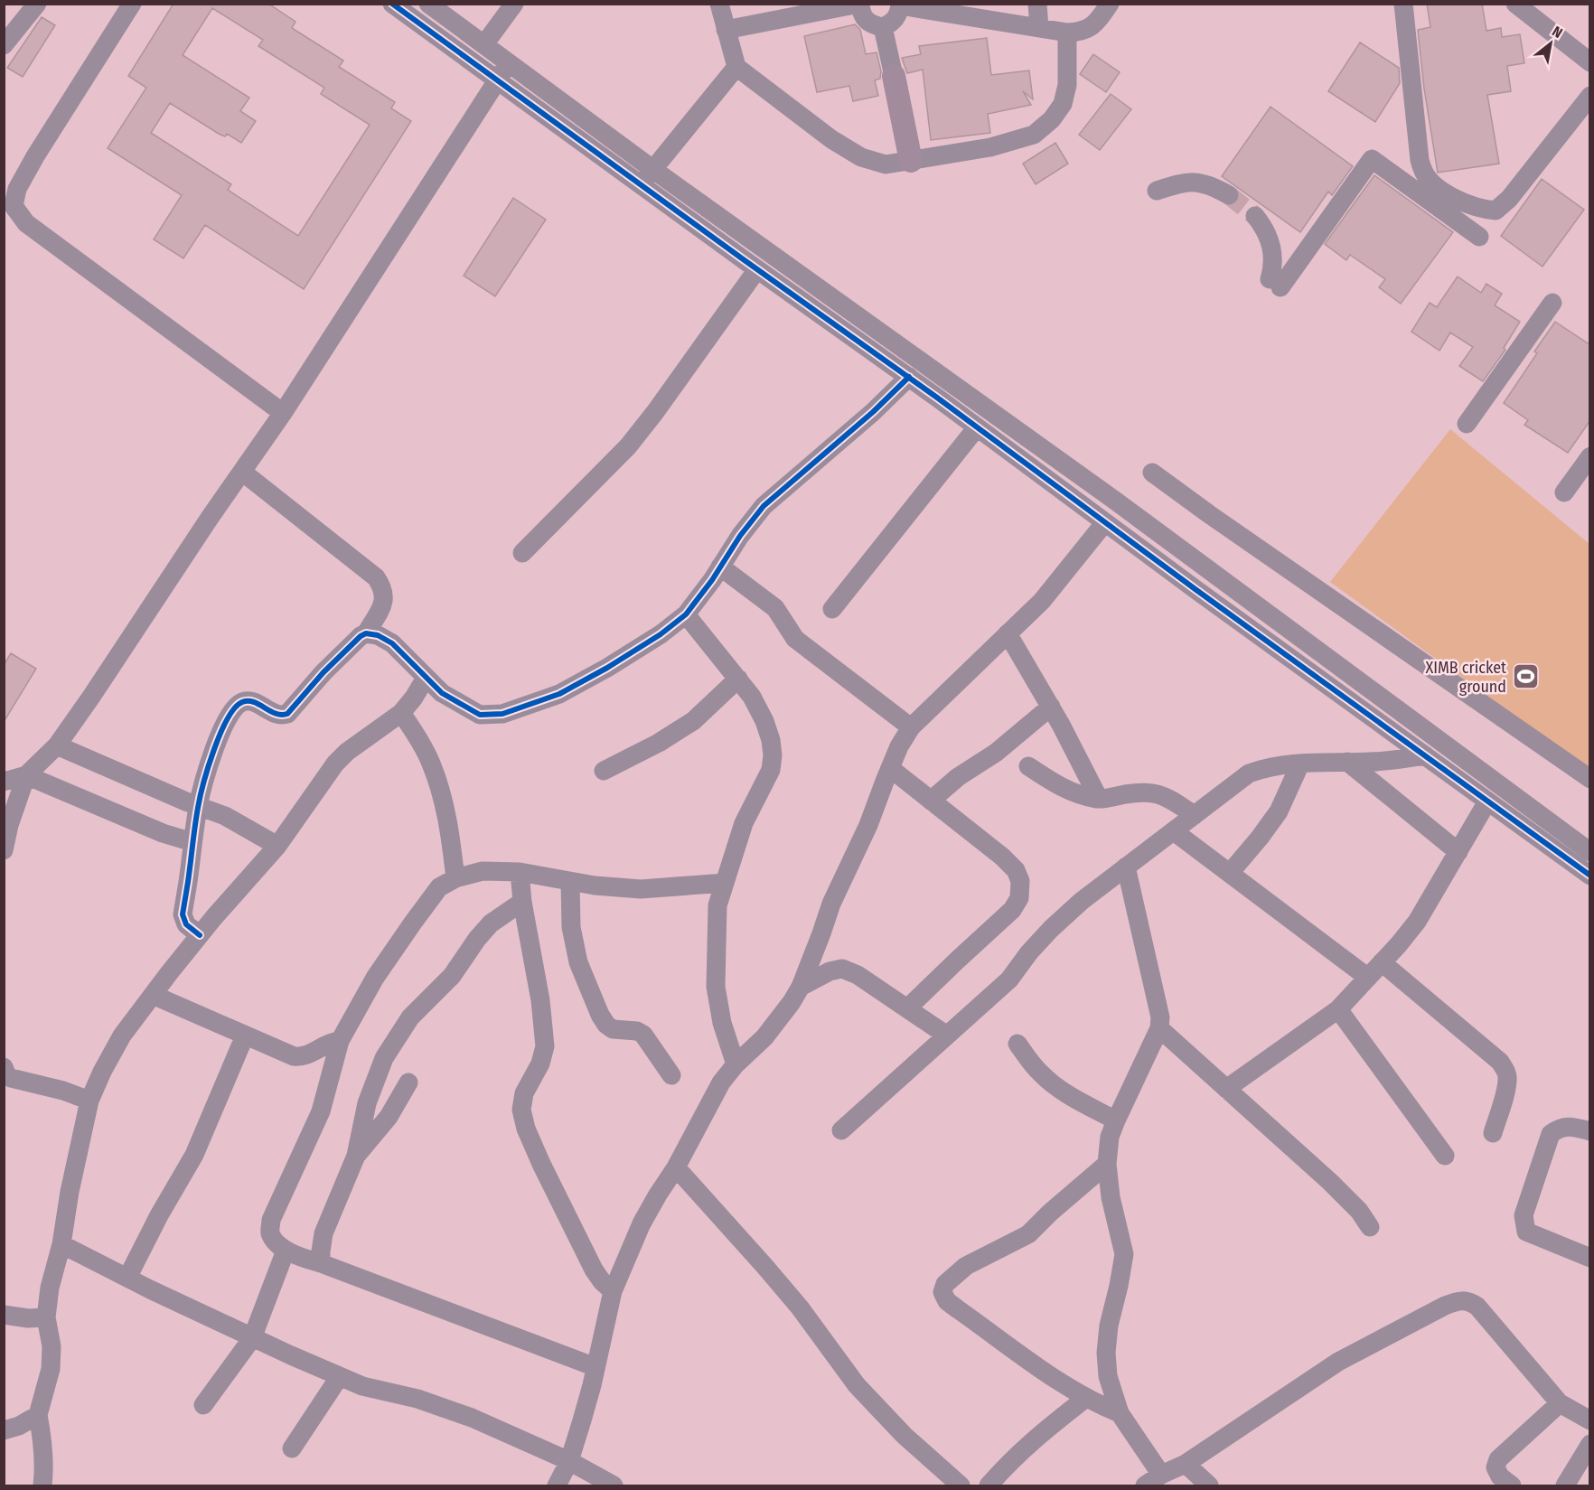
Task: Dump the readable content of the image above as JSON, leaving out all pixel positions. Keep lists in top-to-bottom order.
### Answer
{
  "places": {
    "sports": ["XIMB cricket ground"]
  },
  "north": "top right"
}
